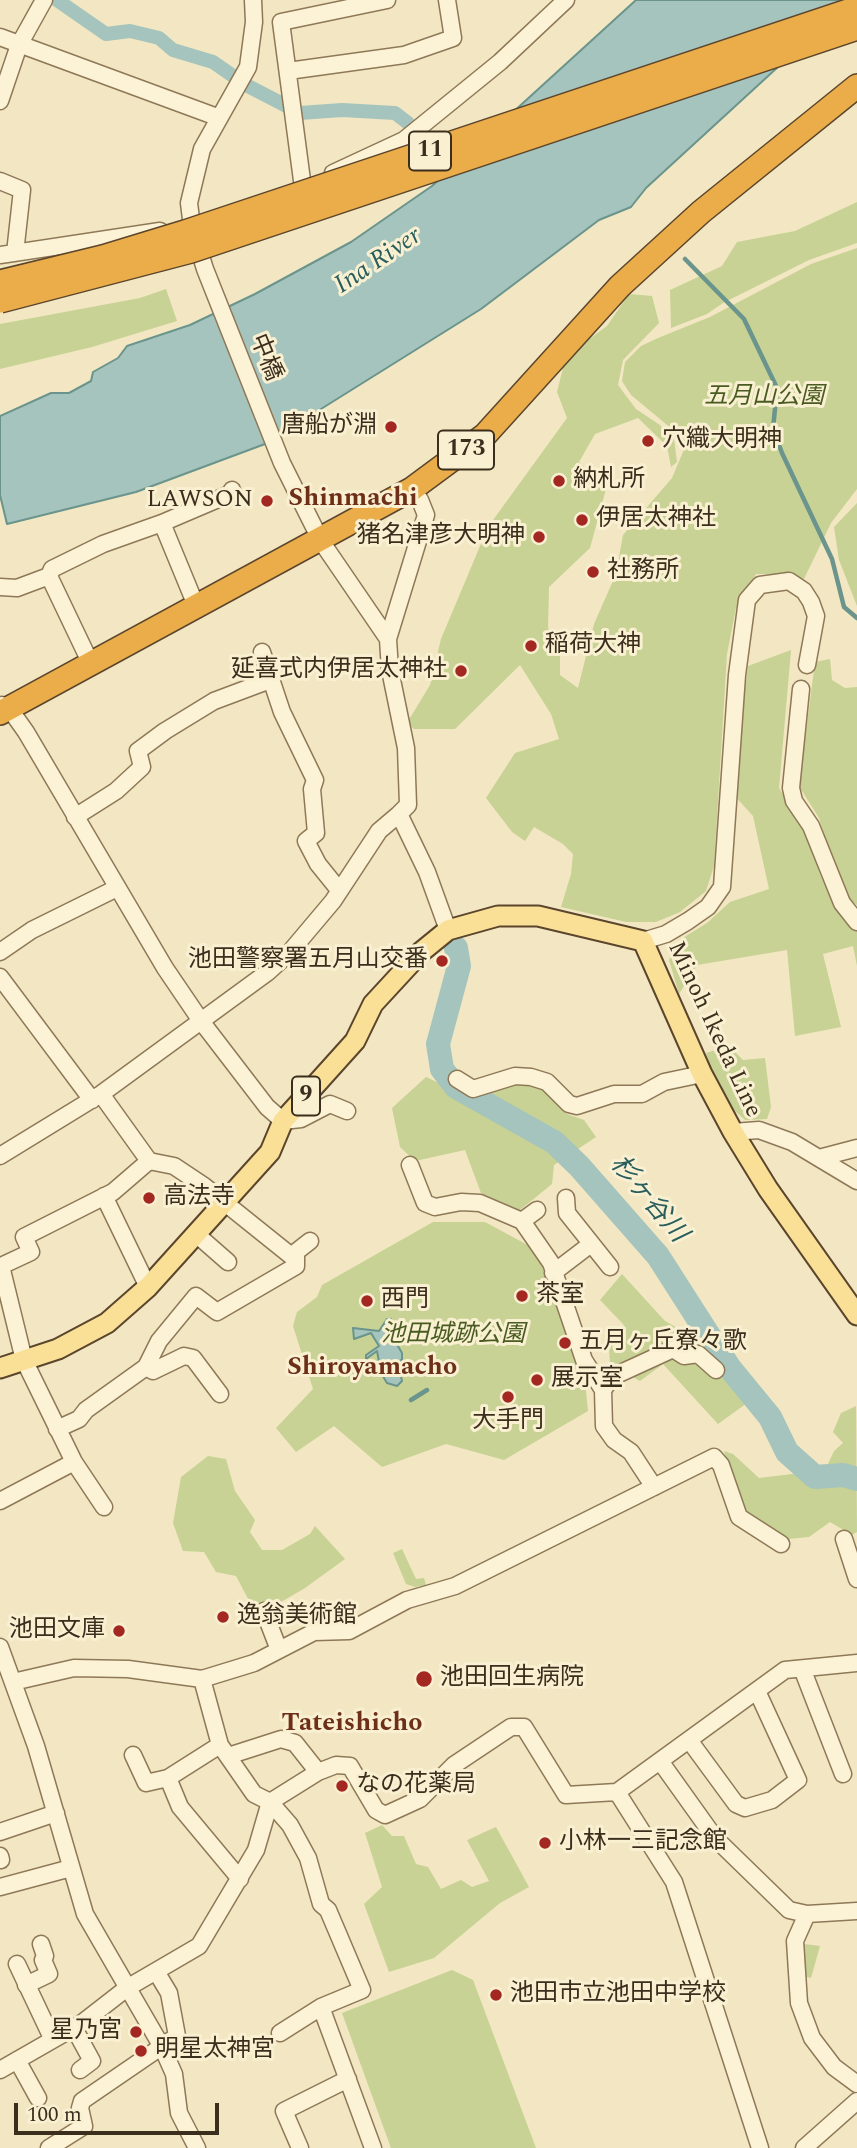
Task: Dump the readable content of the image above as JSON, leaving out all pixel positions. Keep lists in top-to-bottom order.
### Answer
{
  "streets": {
    "highway": ["11", "173"],
    "main road": ["Minoh Ikeda Line", "9"],
    "street": ["中橋"]
  },
  "crossings": [
    ["中橋", "173"]
  ],
  "districts": ["Shinmachi", "Shiroyamacho", "Tateishicho"],
  "water": ["Ina River", "杉ヶ谷川"],
  "parks": ["五月山公園", "池田城跡公園"],
  "places": [
    "唐船が淵",
    "穴織大明神",
    "納札所",
    "LAWSON",
    "伊居太神社",
    "猪名津彦大明神",
    "社務所",
    "稲荷大神",
    "延喜式内伊居太神社",
    "池田警察署五月山交番",
    "高法寺",
    "茶室",
    "西門",
    "五月ヶ丘寮々歌",
    "展示室",
    "大手門",
    "逸翁美術館",
    "池田文庫",
    "池田回生病院",
    "なの花薬局",
    "小林一三記念館",
    "池田市立池田中学校",
    "星乃宮",
    "明星太神宮"
  ],
  "scale_bar": "100 m"
}
